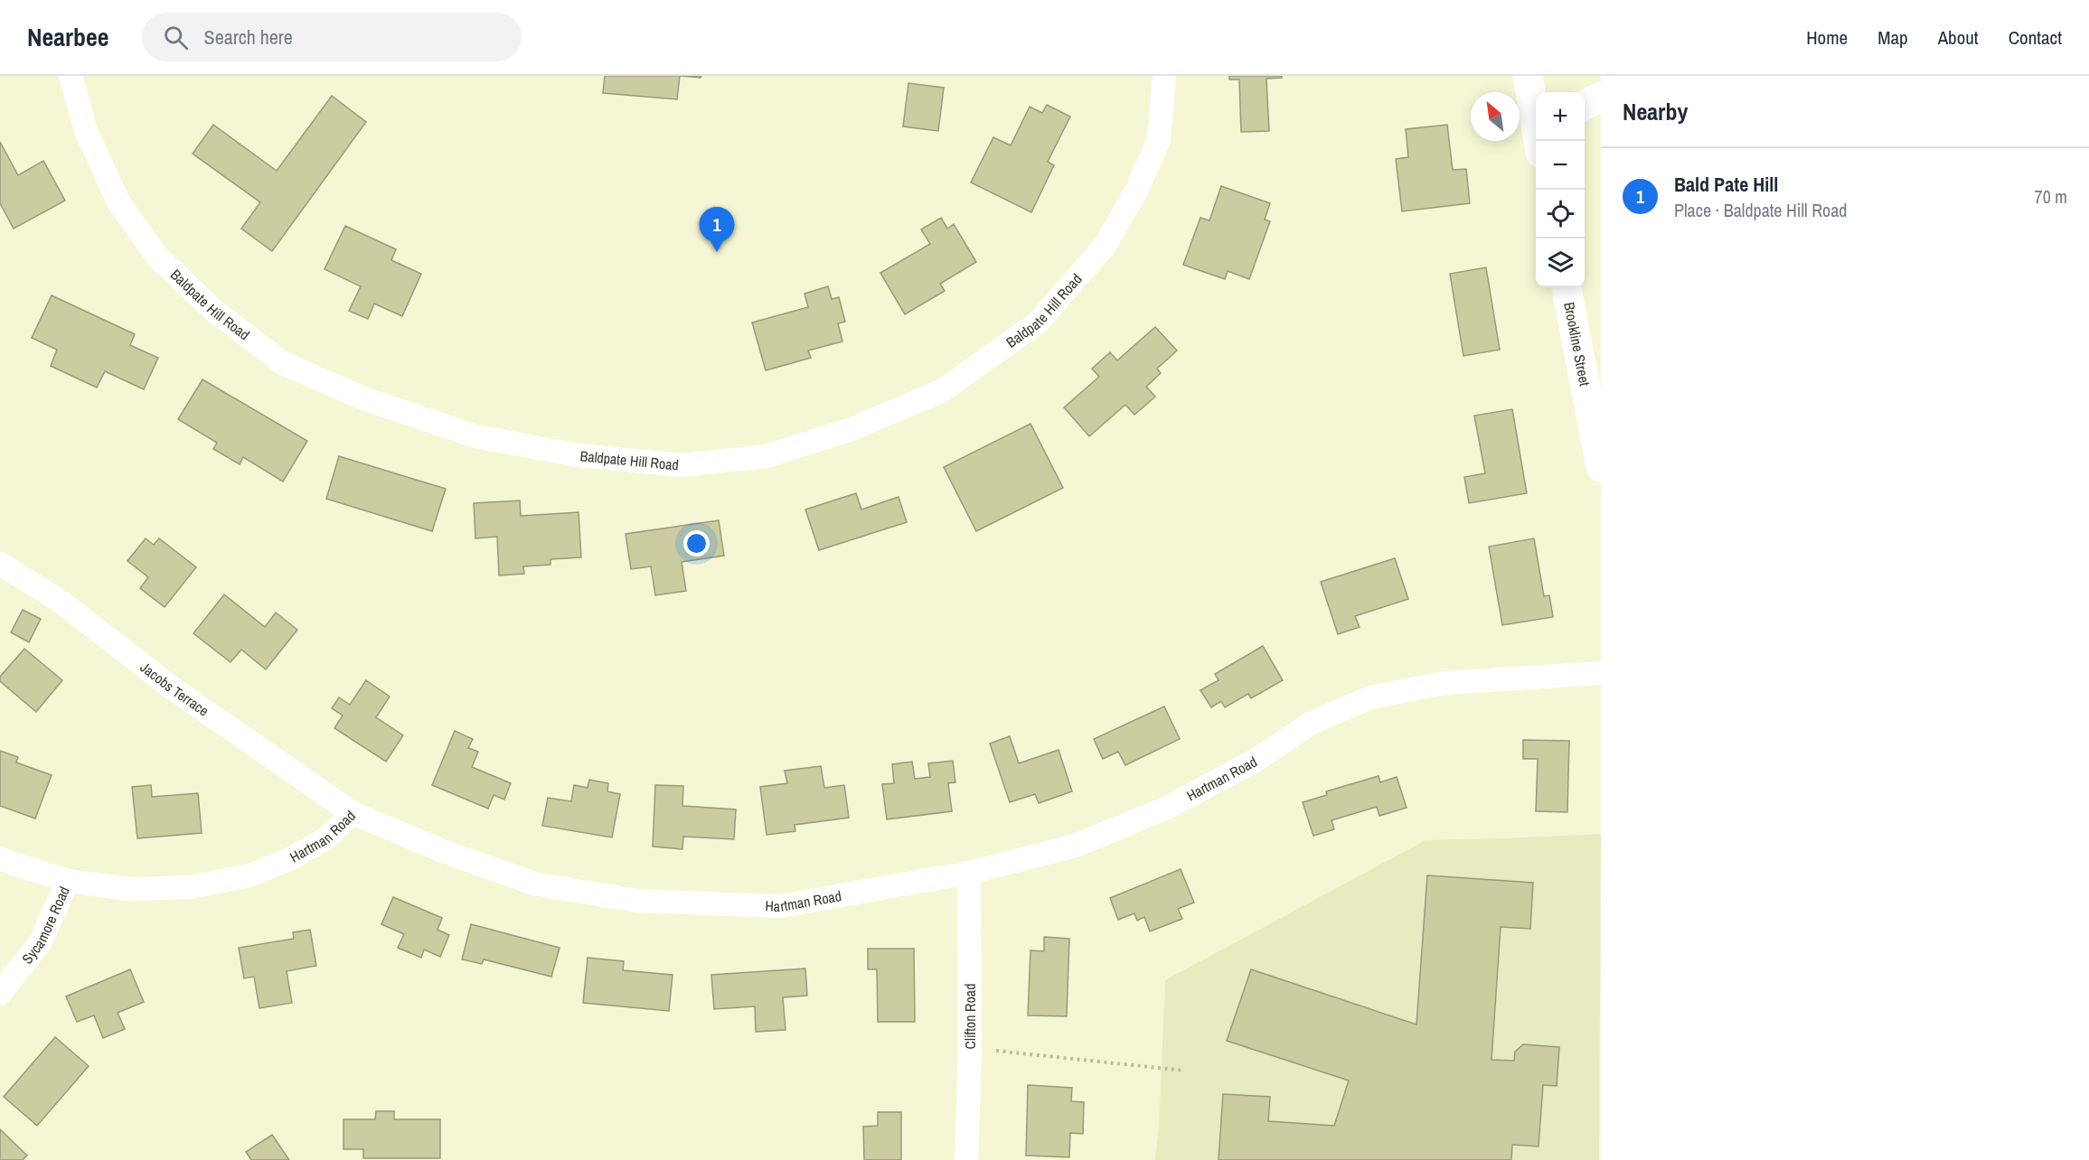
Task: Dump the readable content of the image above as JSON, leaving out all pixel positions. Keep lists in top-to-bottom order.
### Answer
{
  "streets": {
    "main road": ["Brookline Street"],
    "street": [
      "Baldpate Hill Road",
      "Jacobs Terrace",
      "Hartman Road",
      "Sycamore Road",
      "Clifton Road"
    ]
  },
  "crossings": [
    ["Jacobs Terrace", "Hartman Road"],
    ["Hartman Road", "Sycamore Road"],
    ["Hartman Road", "Clifton Road"]
  ],
  "north": "top left",
  "page": {
    "header": "Nearbee",
    "search": "Search here",
    "nav": [
      "Home",
      "Map",
      "About",
      "Contact"
    ],
    "heading": "Nearby",
    "map_buttons": ["+", "−"],
    "list": [
      {
        "mark": "1",
        "name": "Bald Pate Hill",
        "note": "Place · Baldpate Hill Road",
        "value": "70 m"
      }
    ],
    "pins": "1"
  }
}
